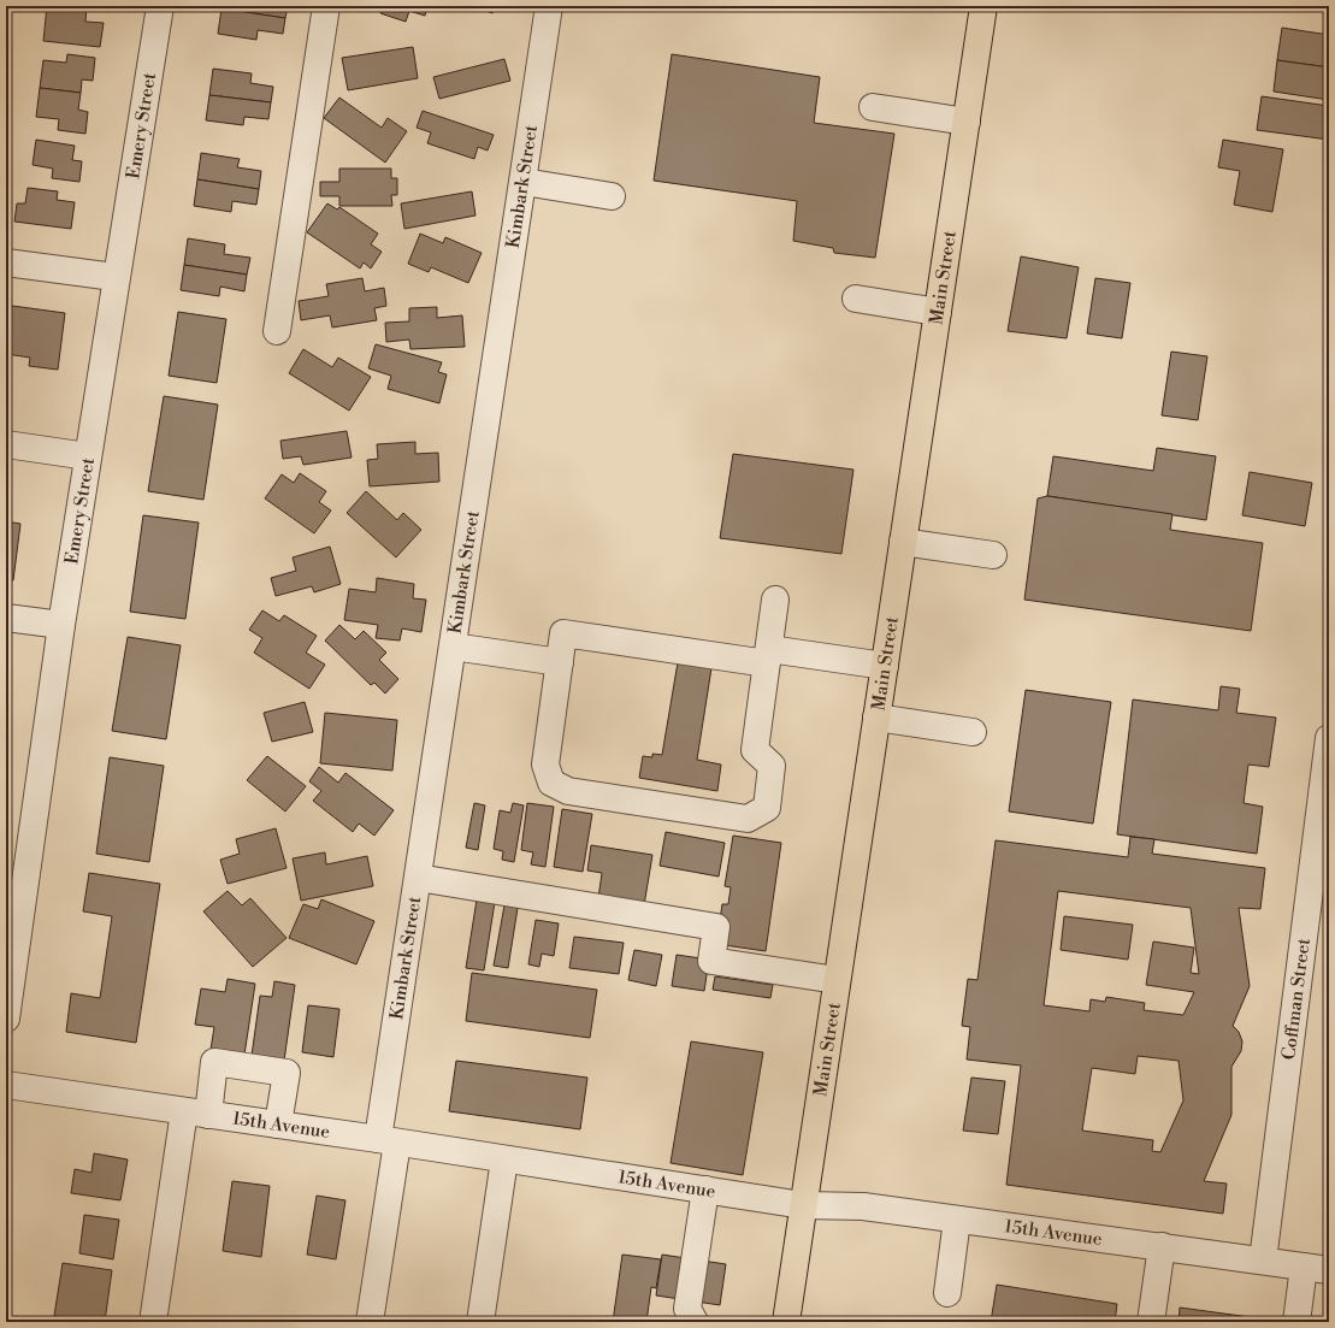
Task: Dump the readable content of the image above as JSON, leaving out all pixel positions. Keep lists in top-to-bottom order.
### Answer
{
  "streets": {
    "highway": ["Main Street"],
    "street": [
      "Emery Street",
      "Kimbark Street",
      "Coffman Street",
      "15th Avenue"
    ]
  },
  "crossings": [
    ["Kimbark Street", "15th Avenue"],
    ["Main Street", "15th Avenue"],
    ["Coffman Street", "15th Avenue"]
  ]
}
